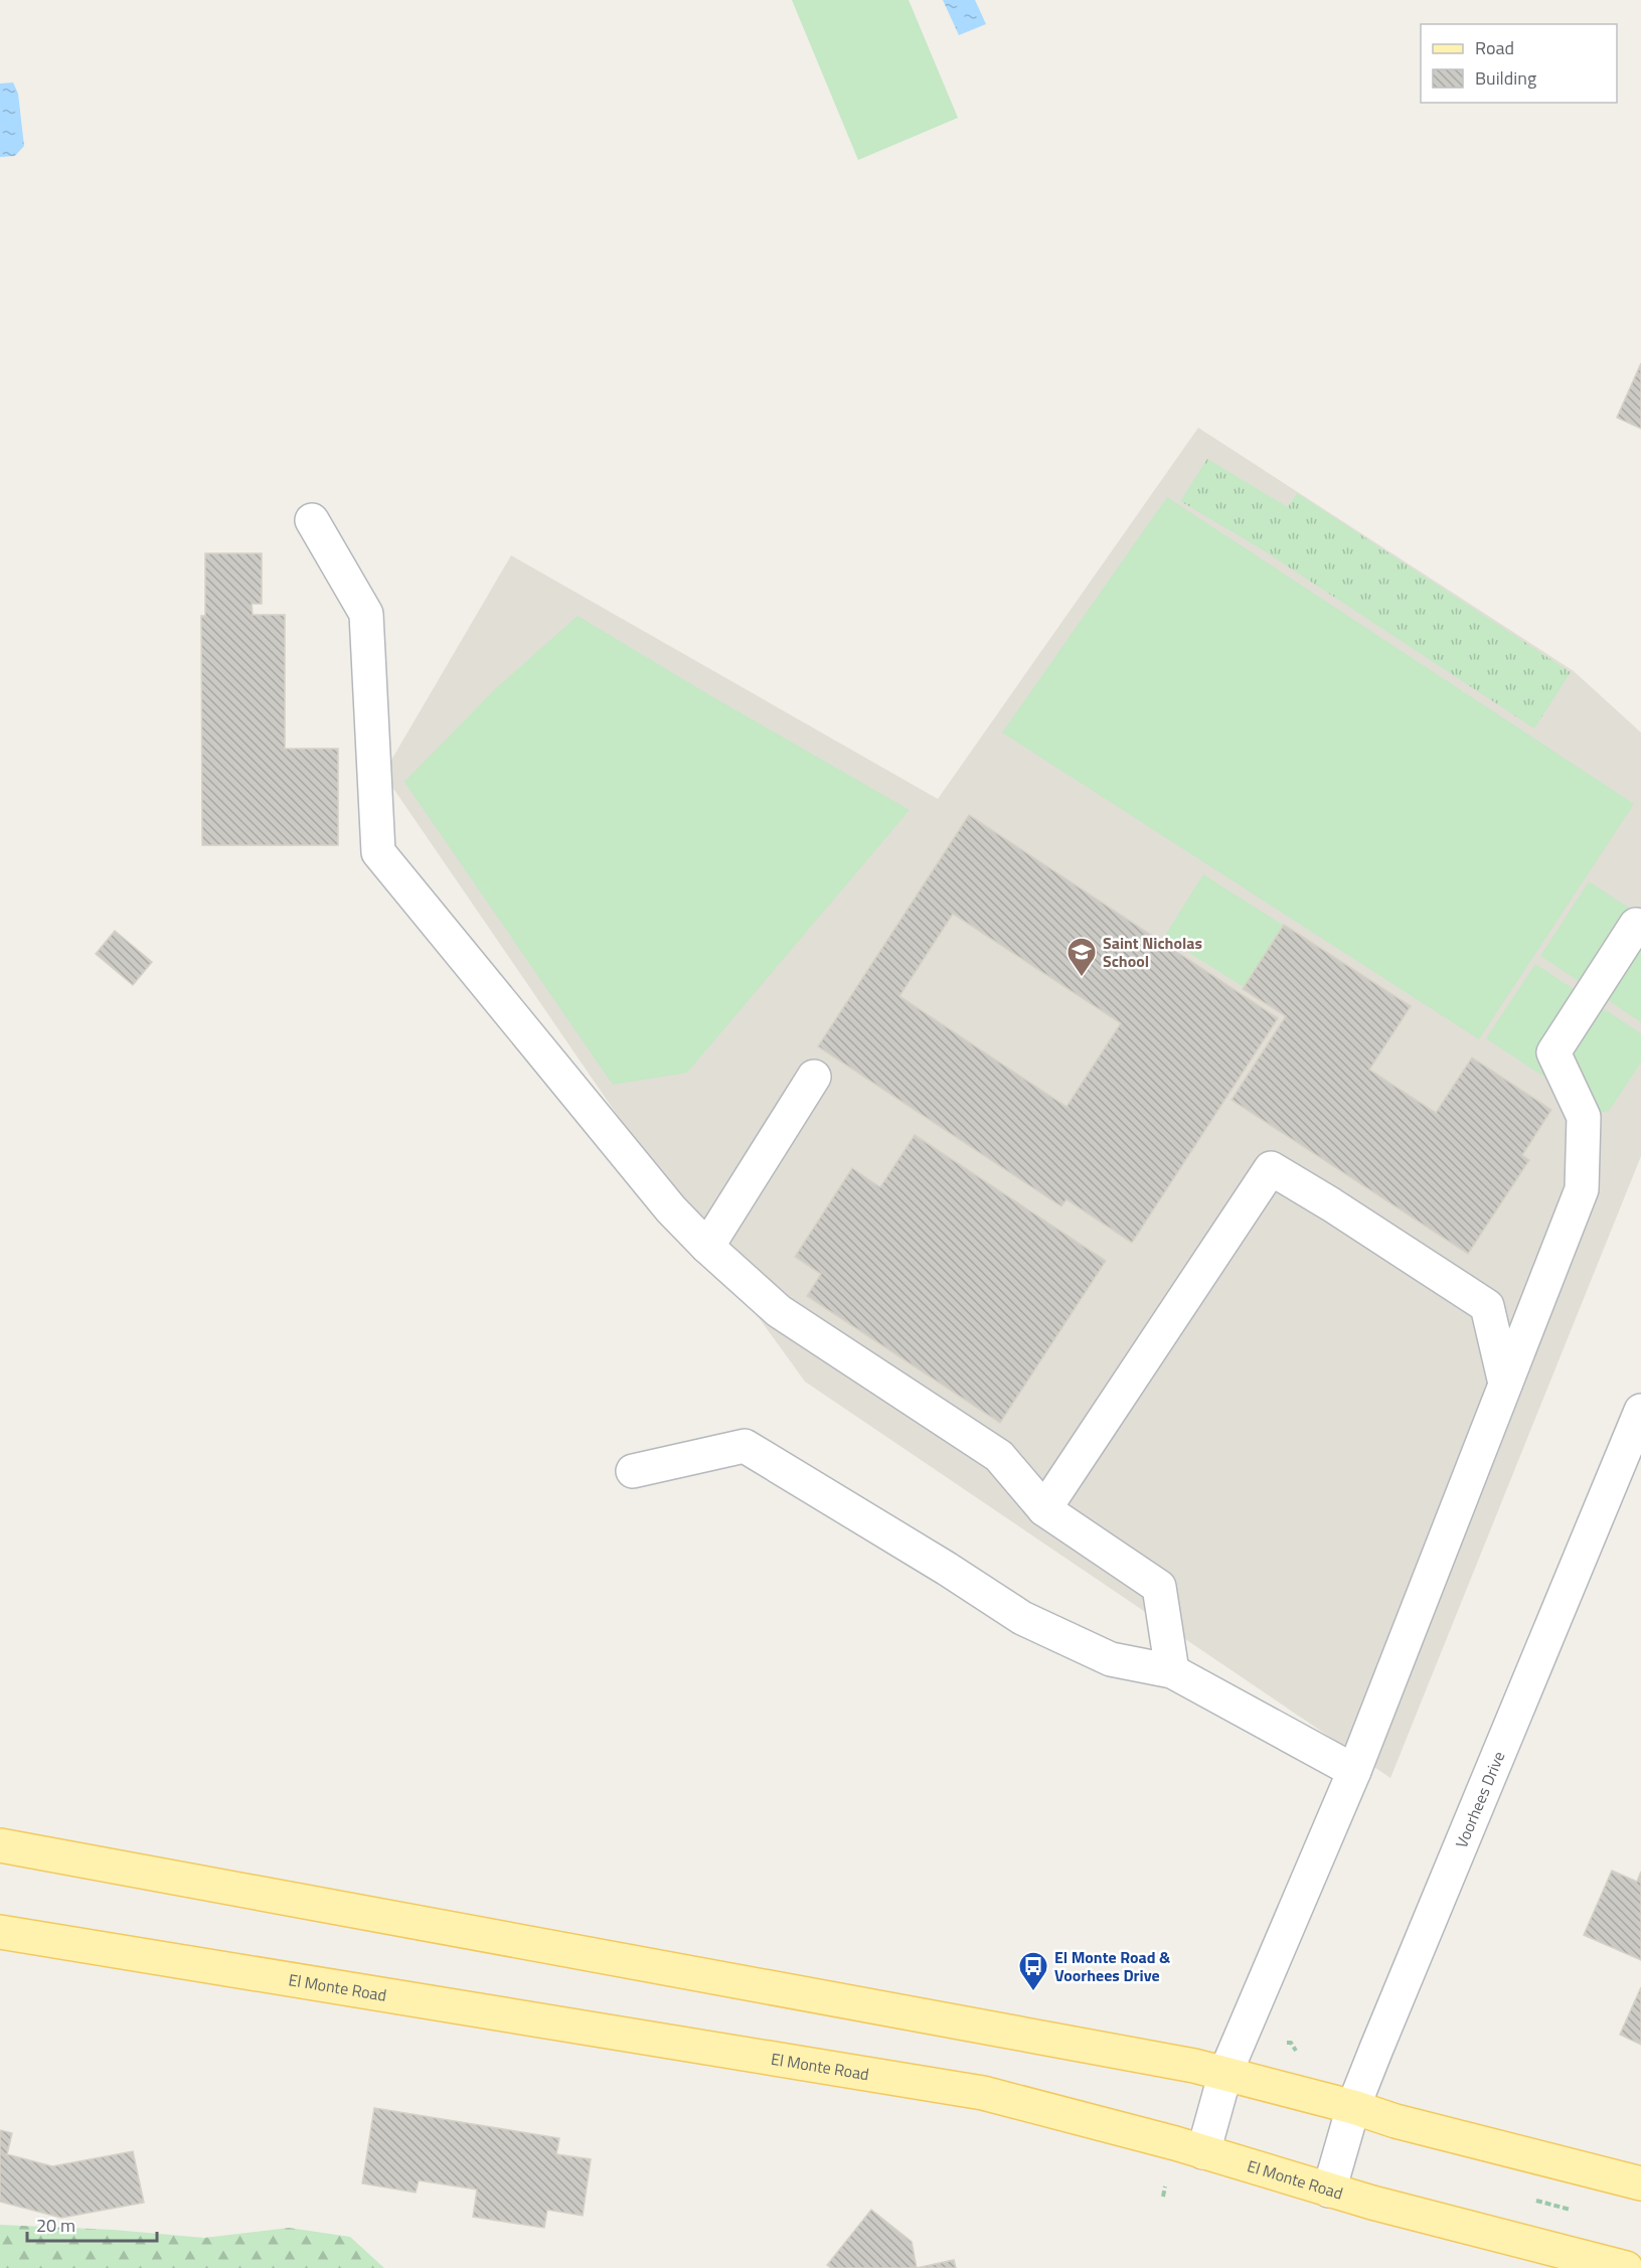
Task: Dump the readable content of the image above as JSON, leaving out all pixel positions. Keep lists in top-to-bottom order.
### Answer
{
  "streets": {
    "main road": ["El Monte Road"],
    "street": ["Voorhees Drive"]
  },
  "crossings": [
    ["Voorhees Drive", "El Monte Road"]
  ],
  "places": {
    "school or university": ["Saint Nicholas School"],
    "bus stop": ["El Monte Road & Voorhees Drive"]
  },
  "legend": ["Road", "Building"],
  "scale_bar": "20 m"
}
